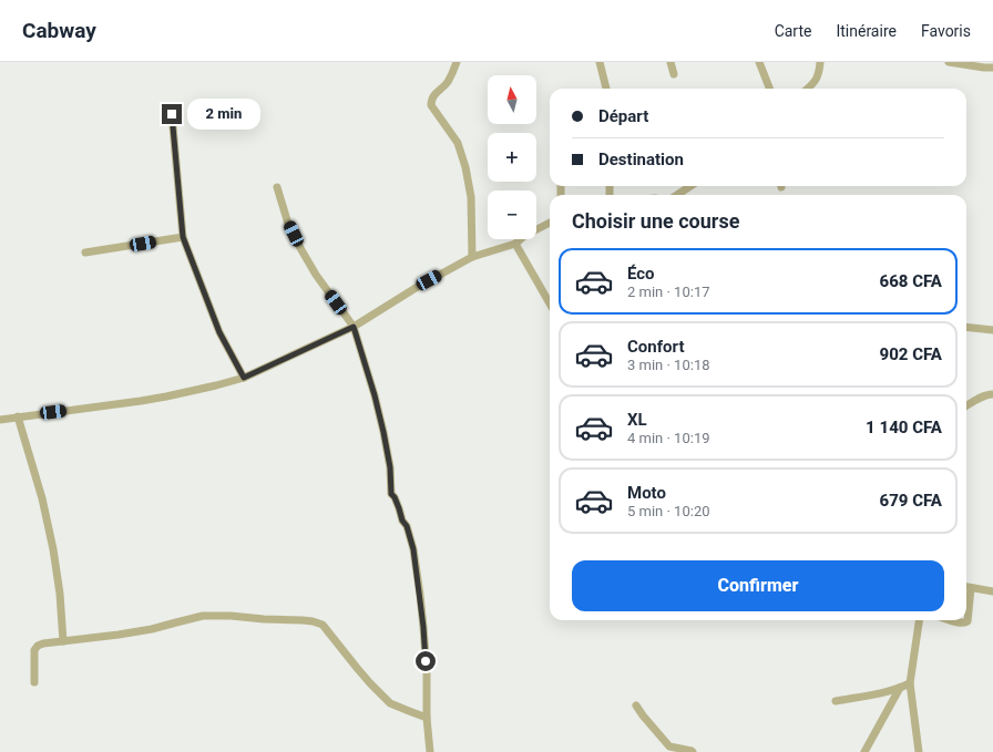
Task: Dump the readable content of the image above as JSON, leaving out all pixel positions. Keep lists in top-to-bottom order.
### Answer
{
  "north": "top",
  "page": {
    "header": "Cabway",
    "nav": ["Carte", "Itinéraire", "Favoris"],
    "map_buttons": ["+", "−"],
    "banner": ["Départ", "Destination"],
    "bubble": "2 min",
    "heading": "Choisir une course",
    "list": [
      {
        "name": "Éco",
        "note": "2 min · 10:17",
        "value": "668 CFA"
      },
      {
        "name": "Confort",
        "note": "3 min · 10:18",
        "value": "902 CFA"
      },
      {
        "name": "XL",
        "note": "4 min · 10:19",
        "value": "1 140 CFA"
      },
      {
        "name": "Moto",
        "note": "5 min · 10:20",
        "value": "679 CFA"
      }
    ],
    "buttons": "Confirmer"
  }
}
